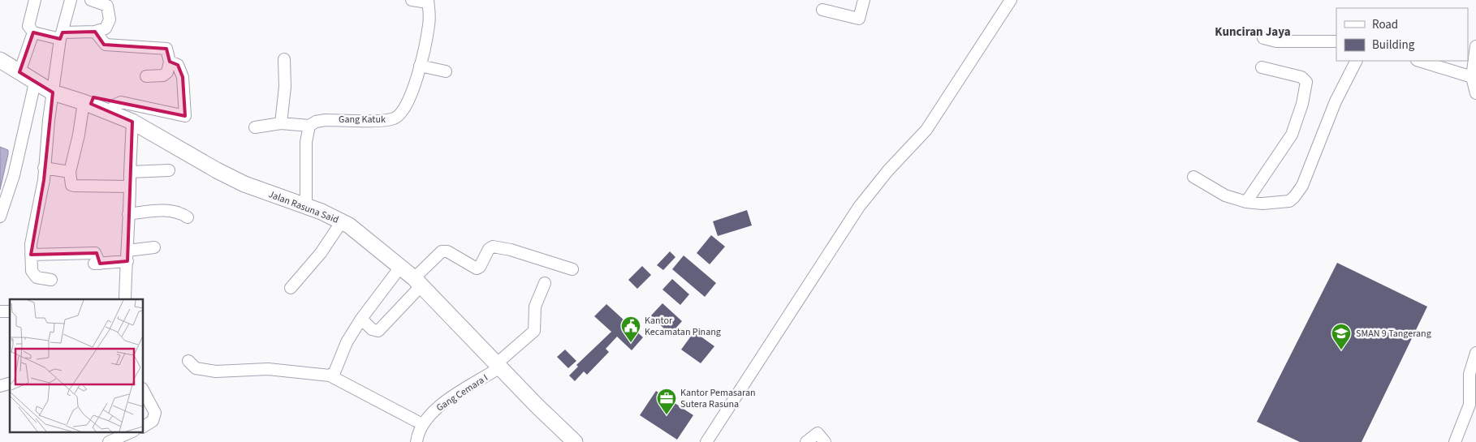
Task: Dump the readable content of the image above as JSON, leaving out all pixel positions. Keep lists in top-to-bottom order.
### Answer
{
  "streets": {
    "main road": ["Jalan Rasuna Said"],
    "street": ["Gang Katuk", "Gang Cemara I"]
  },
  "crossings": [
    ["Jalan Rasuna Said", "Gang Cemara I"]
  ],
  "districts": ["Kunciran Jaya"],
  "places": {
    "public building": ["Kantor Kecamatan Pinang"],
    "school or university": ["SMAN 9 Tangerang"],
    "office": ["Kantor Pemasaran Sutera Rasuna"]
  },
  "legend": ["Road", "Building"]
}
